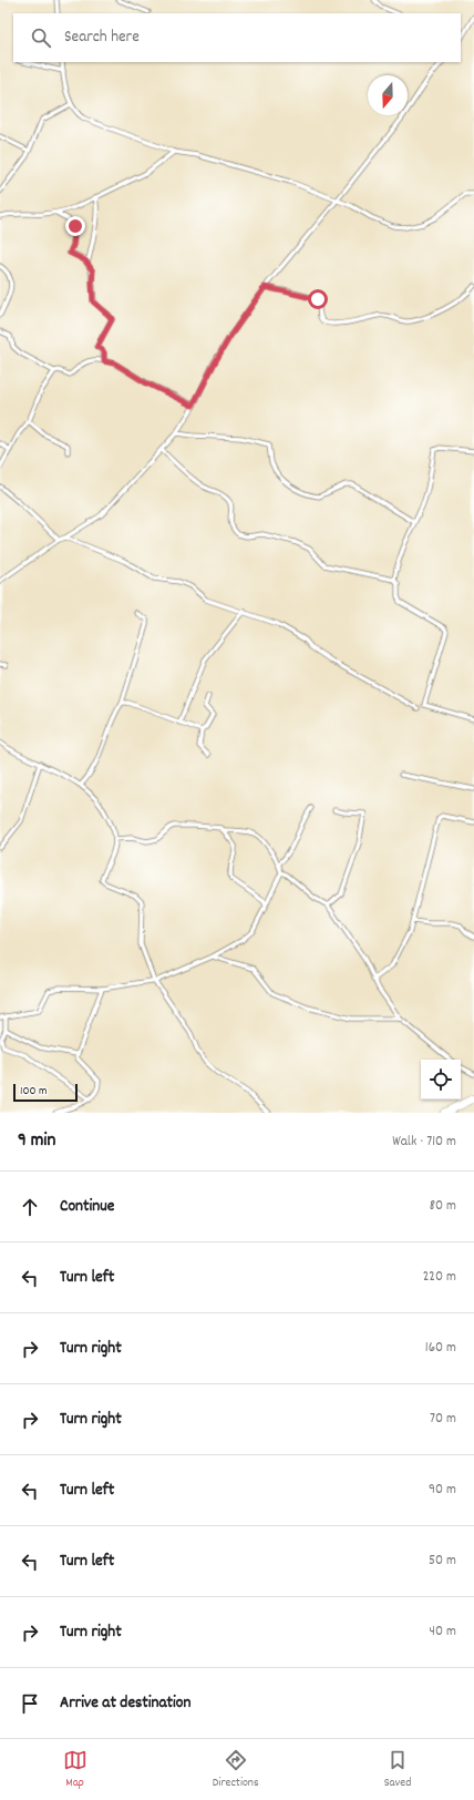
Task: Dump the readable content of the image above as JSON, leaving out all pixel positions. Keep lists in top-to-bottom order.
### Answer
{
  "scale_bar": "100 m",
  "north": "bottom",
  "page": {
    "search": "Search here",
    "scale": "100 m",
    "heading": ["9 min", "Walk · 710 m"],
    "list": [
      ["Continue", "80 m"],
      ["Turn left", "220 m"],
      ["Turn right", "160 m"],
      ["Turn right", "70 m"],
      ["Turn left", "90 m"],
      ["Turn left", "50 m"],
      ["Turn right", "40 m"],
      "Arrive at destination"
    ],
    "nav": ["Map", "Directions", "Saved"]
  }
}
